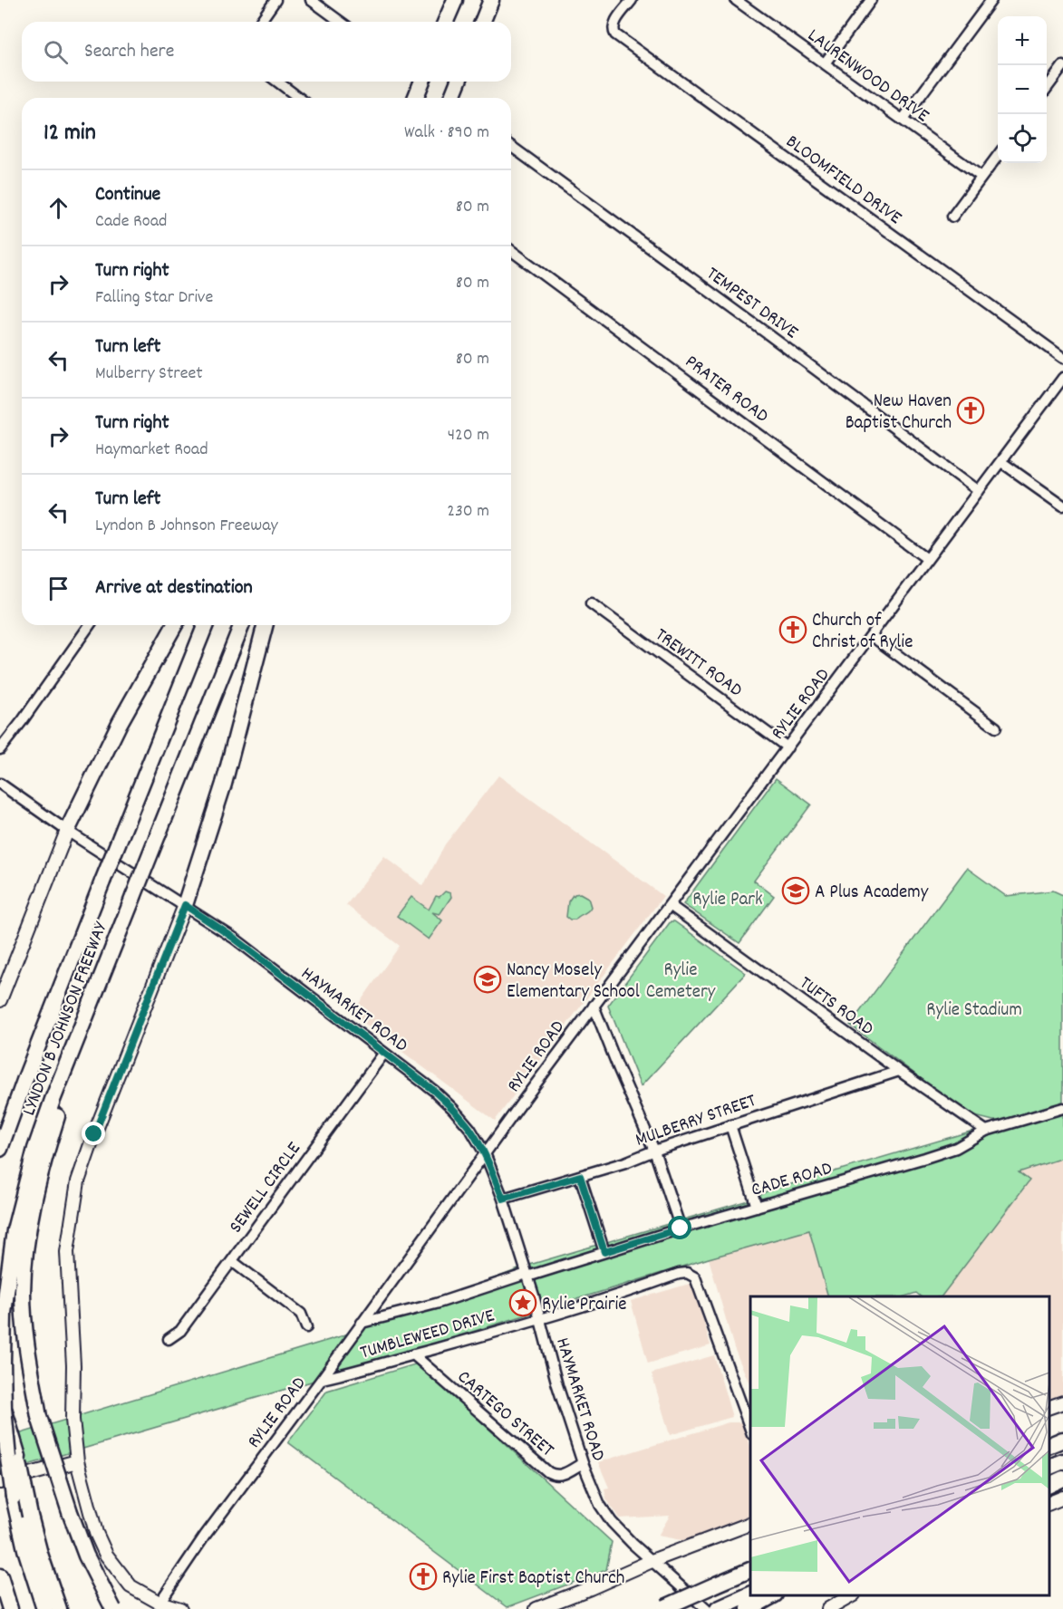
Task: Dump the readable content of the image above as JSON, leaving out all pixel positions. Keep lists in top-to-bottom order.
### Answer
{
  "streets": {
    "highway": ["LYNDON B JOHNSON FREEWAY"],
    "street": [
      "LAURENWOOD DRIVE",
      "BLOOMFIELD DRIVE",
      "TEMPEST DRIVE",
      "PRATER ROAD",
      "TREWITT ROAD",
      "RYLIE ROAD",
      "TUFTS ROAD",
      "HAYMARKET ROAD",
      "MULBERRY STREET",
      "CADE ROAD",
      "SEWELL CIRCLE",
      "TUMBLEWEED DRIVE",
      "CARTEGO STREET"
    ]
  },
  "crossings": [
    ["TEMPEST DRIVE", "RYLIE ROAD"],
    ["PRATER ROAD", "RYLIE ROAD"],
    ["TREWITT ROAD", "RYLIE ROAD"],
    ["RYLIE ROAD", "TUFTS ROAD"],
    ["RYLIE ROAD", "HAYMARKET ROAD"],
    ["RYLIE ROAD", "CADE ROAD"],
    ["RYLIE ROAD", "TUMBLEWEED DRIVE"],
    ["TUFTS ROAD", "MULBERRY STREET"],
    ["TUFTS ROAD", "CADE ROAD"],
    ["HAYMARKET ROAD", "MULBERRY STREET"],
    ["HAYMARKET ROAD", "CADE ROAD"],
    ["HAYMARKET ROAD", "SEWELL CIRCLE"],
    ["HAYMARKET ROAD", "TUMBLEWEED DRIVE"],
    ["HAYMARKET ROAD", "CARTEGO STREET"],
    ["TUMBLEWEED DRIVE", "CARTEGO STREET"]
  ],
  "parks": ["Rylie Park", "Rylie Cemetery", "Rylie Stadium"],
  "places": {
    "church": ["New Haven Baptist Church", "Church of Christ of Rylie", "Rylie First Baptist Church"],
    "school or university": ["A Plus Academy", "Nancy Mosely Elementary School"],
    "place": ["Rylie Prairie"]
  },
  "page": {
    "map_buttons": ["+", "−"],
    "search": "Search here",
    "heading": ["12 min", "Walk · 890 m"],
    "list": [
      ["Continue", "Cade Road", "80 m"],
      ["Turn right", "Falling Star Drive", "80 m"],
      ["Turn left", "Mulberry Street", "80 m"],
      ["Turn right", "Haymarket Road", "420 m"],
      ["Turn left", "Lyndon B Johnson Freeway", "230 m"],
      "Arrive at destination"
    ]
  }
}
